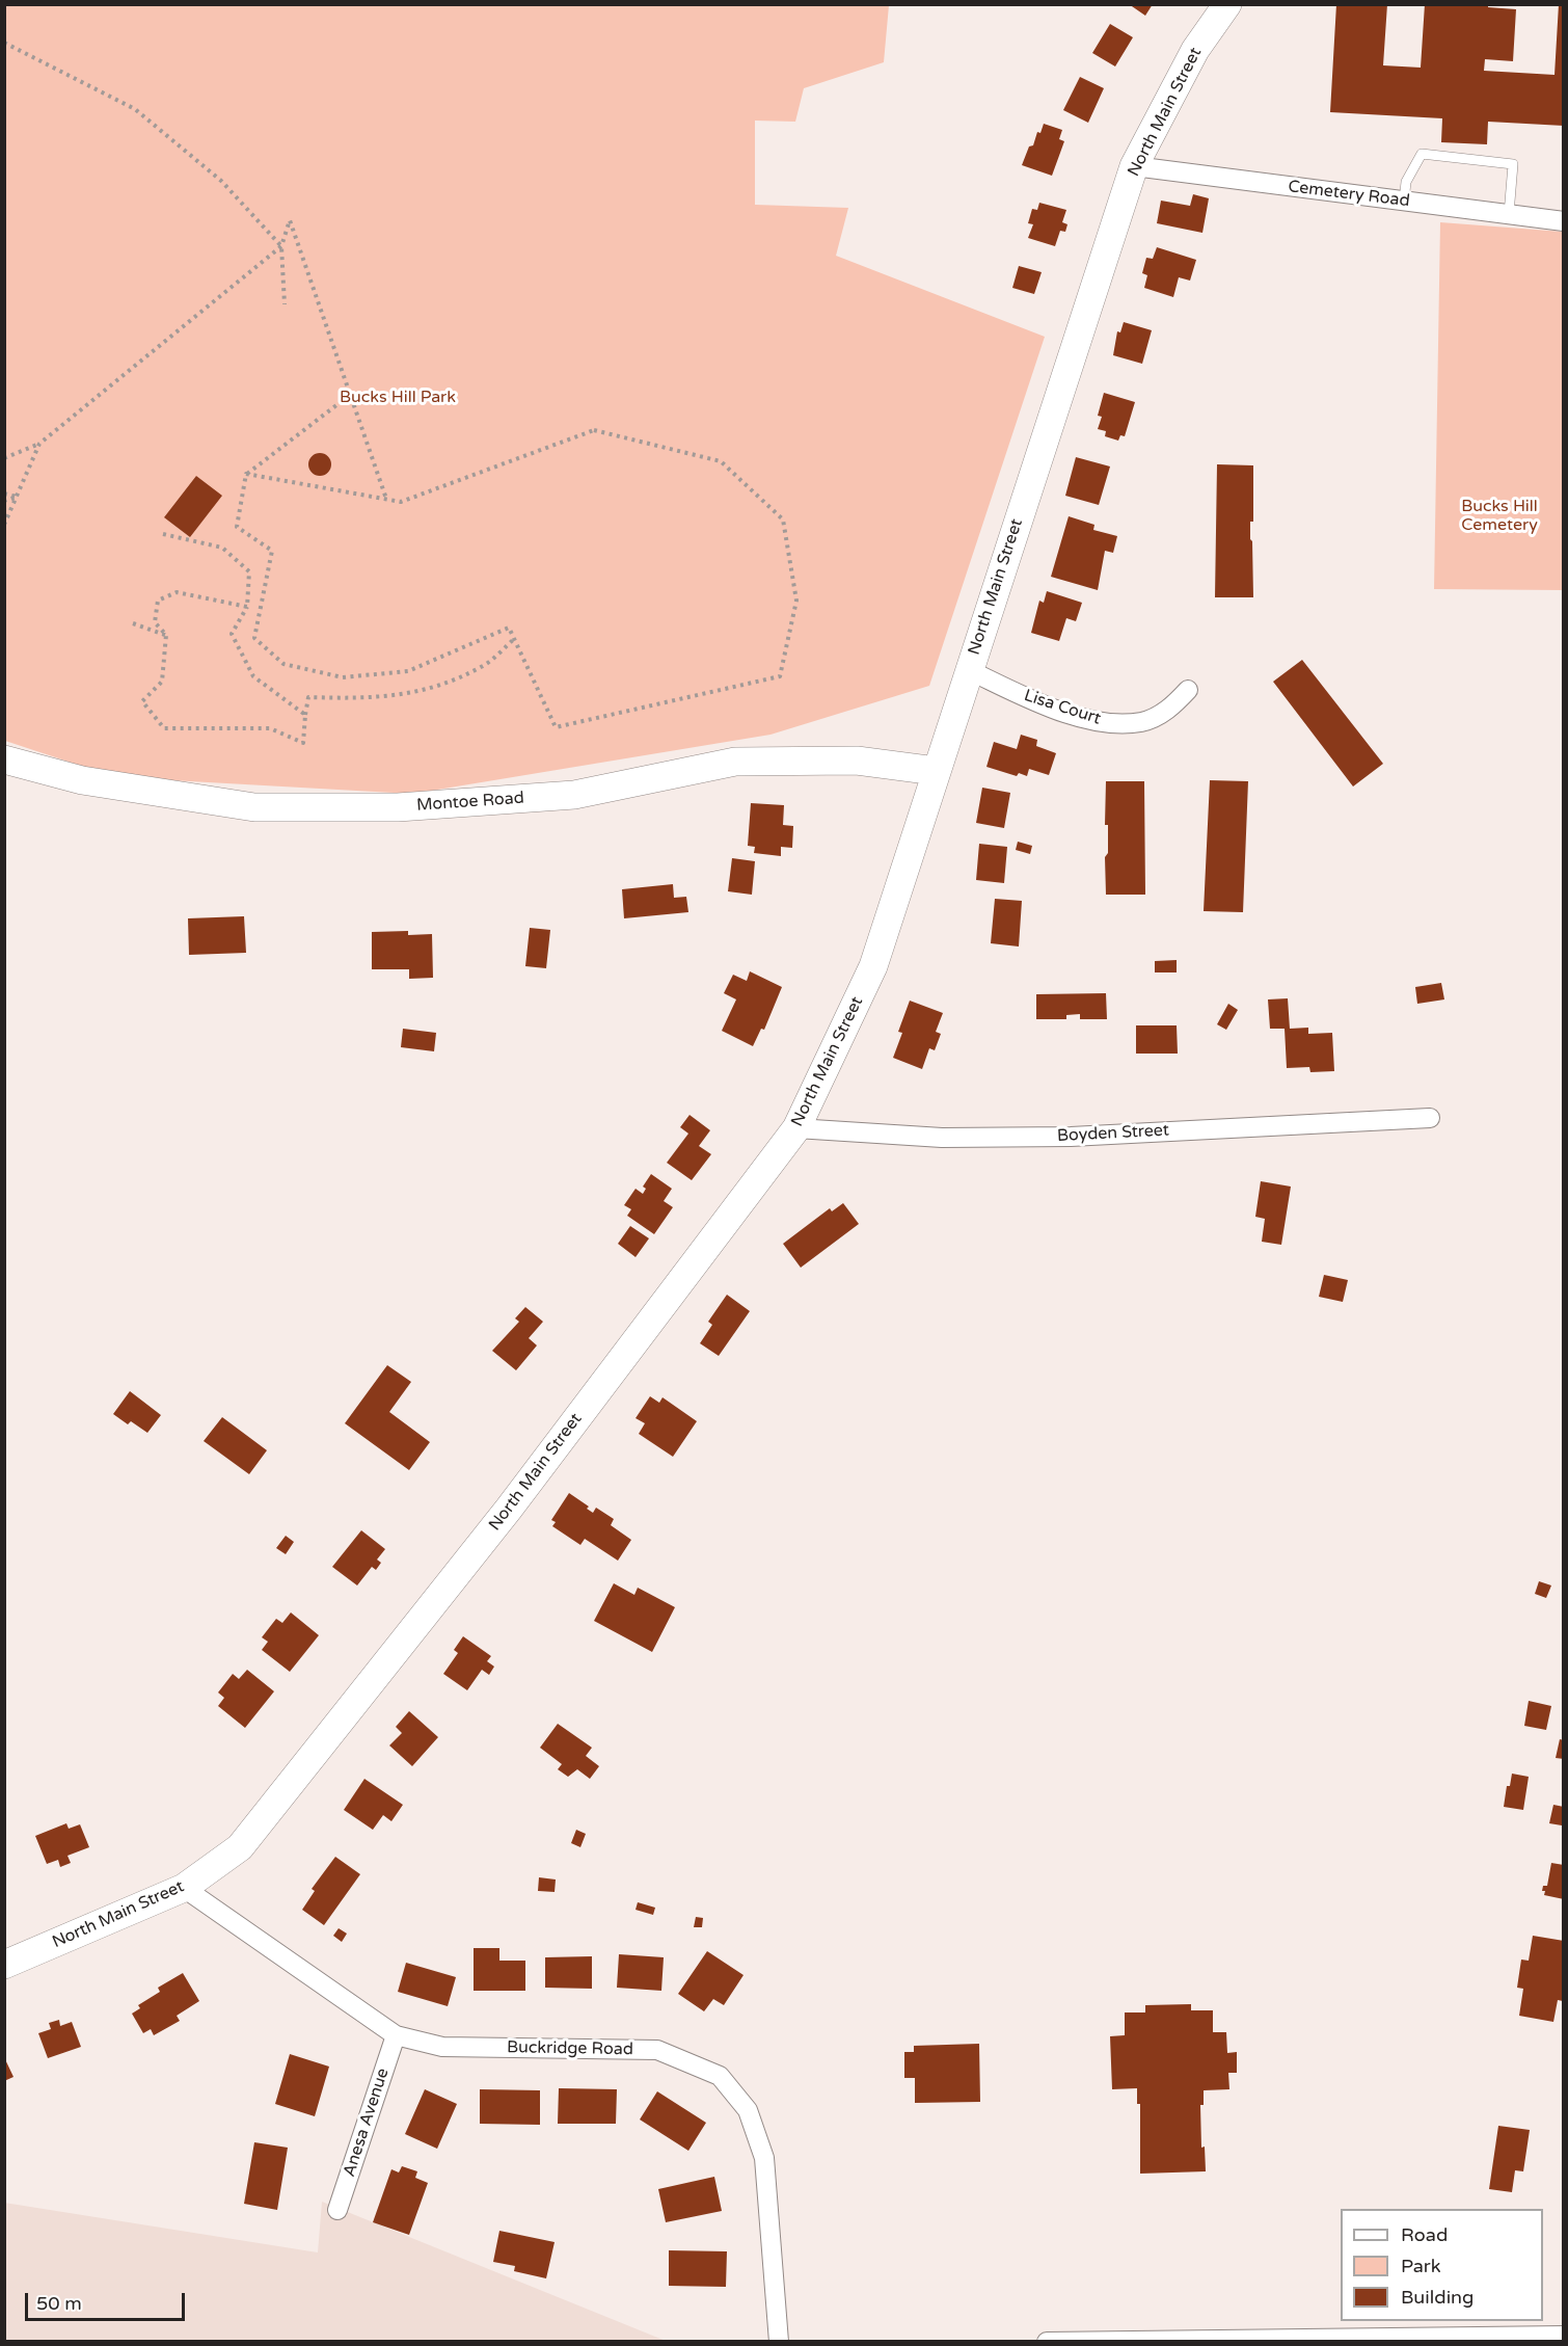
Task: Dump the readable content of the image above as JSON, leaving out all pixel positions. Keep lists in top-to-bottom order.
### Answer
{
  "streets": {
    "main road": ["North Main Street", "Montoe Road"],
    "street": [
      "Cemetery Road",
      "Lisa Court",
      "Boyden Street",
      "Buckridge Road",
      "Anesa Avenue"
    ]
  },
  "crossings": [
    ["North Main Street", "Cemetery Road"],
    ["North Main Street", "Lisa Court"],
    ["North Main Street", "Montoe Road"],
    ["North Main Street", "Boyden Street"],
    ["North Main Street", "Buckridge Road"],
    ["Buckridge Road", "Anesa Avenue"]
  ],
  "parks": ["Bucks Hill Park", "Bucks Hill Cemetery"],
  "legend": ["Road", "Park", "Building"],
  "scale_bar": "50 m"
}
